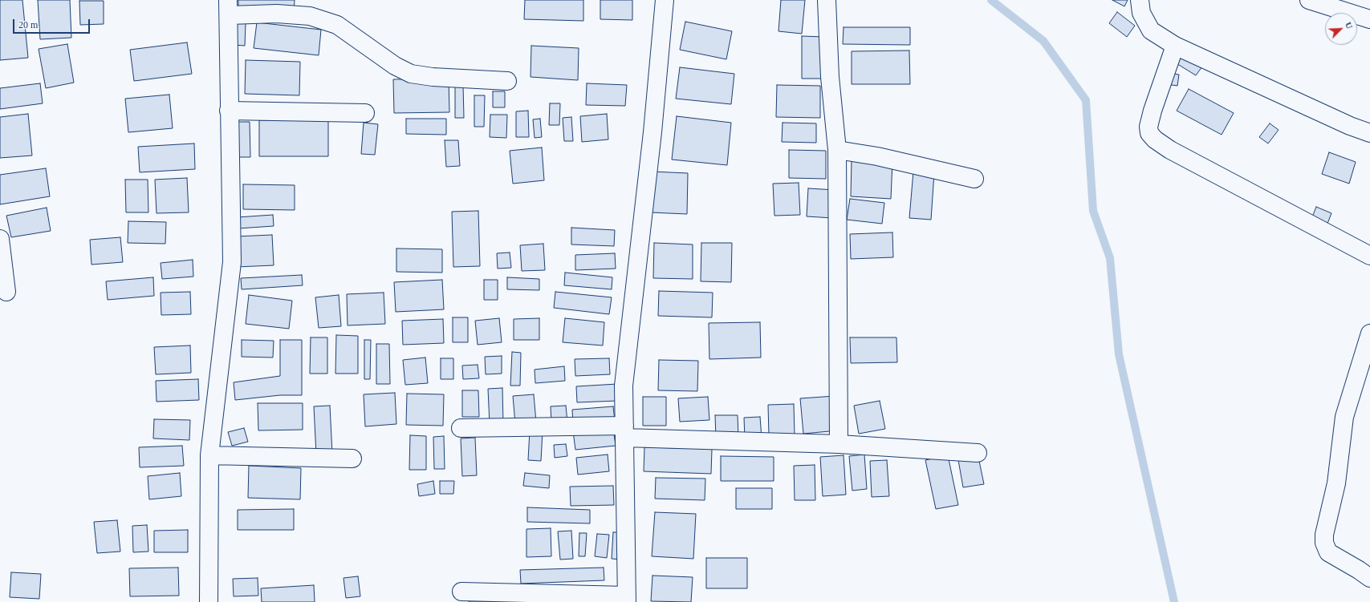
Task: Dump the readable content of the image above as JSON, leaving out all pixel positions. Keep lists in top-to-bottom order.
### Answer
{
  "scale_bar": "20 m",
  "north": "top right"
}
